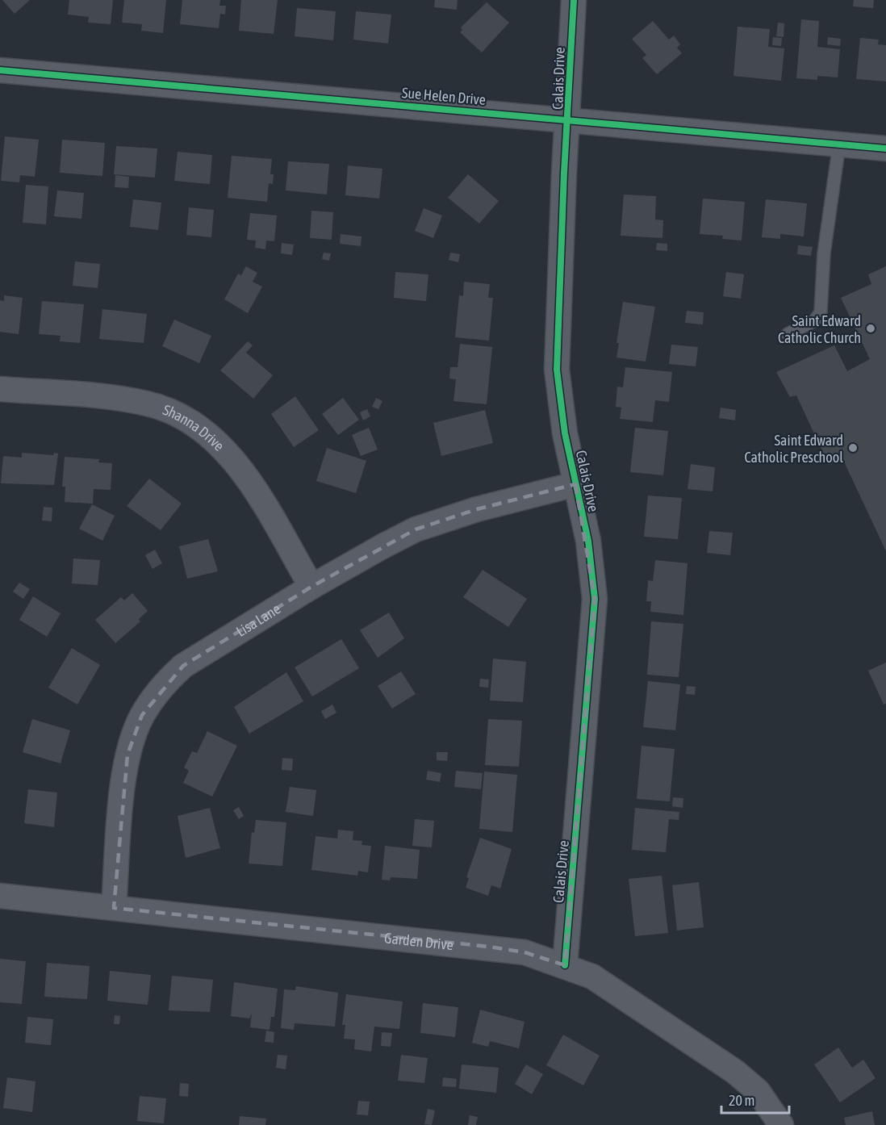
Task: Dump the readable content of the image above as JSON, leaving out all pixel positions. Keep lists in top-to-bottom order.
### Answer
{
  "streets": {
    "street": [
      "Calais Drive",
      "Sue Helen Drive",
      "Shanna Drive",
      "Lisa Lane",
      "Garden Drive"
    ]
  },
  "crossings": [
    ["Calais Drive", "Sue Helen Drive"],
    ["Calais Drive", "Lisa Lane"],
    ["Calais Drive", "Garden Drive"],
    ["Shanna Drive", "Lisa Lane"],
    ["Lisa Lane", "Garden Drive"]
  ],
  "places": ["Saint Edward Catholic Church", "Saint Edward Catholic Preschool"],
  "scale_bar": "20 m"
}
